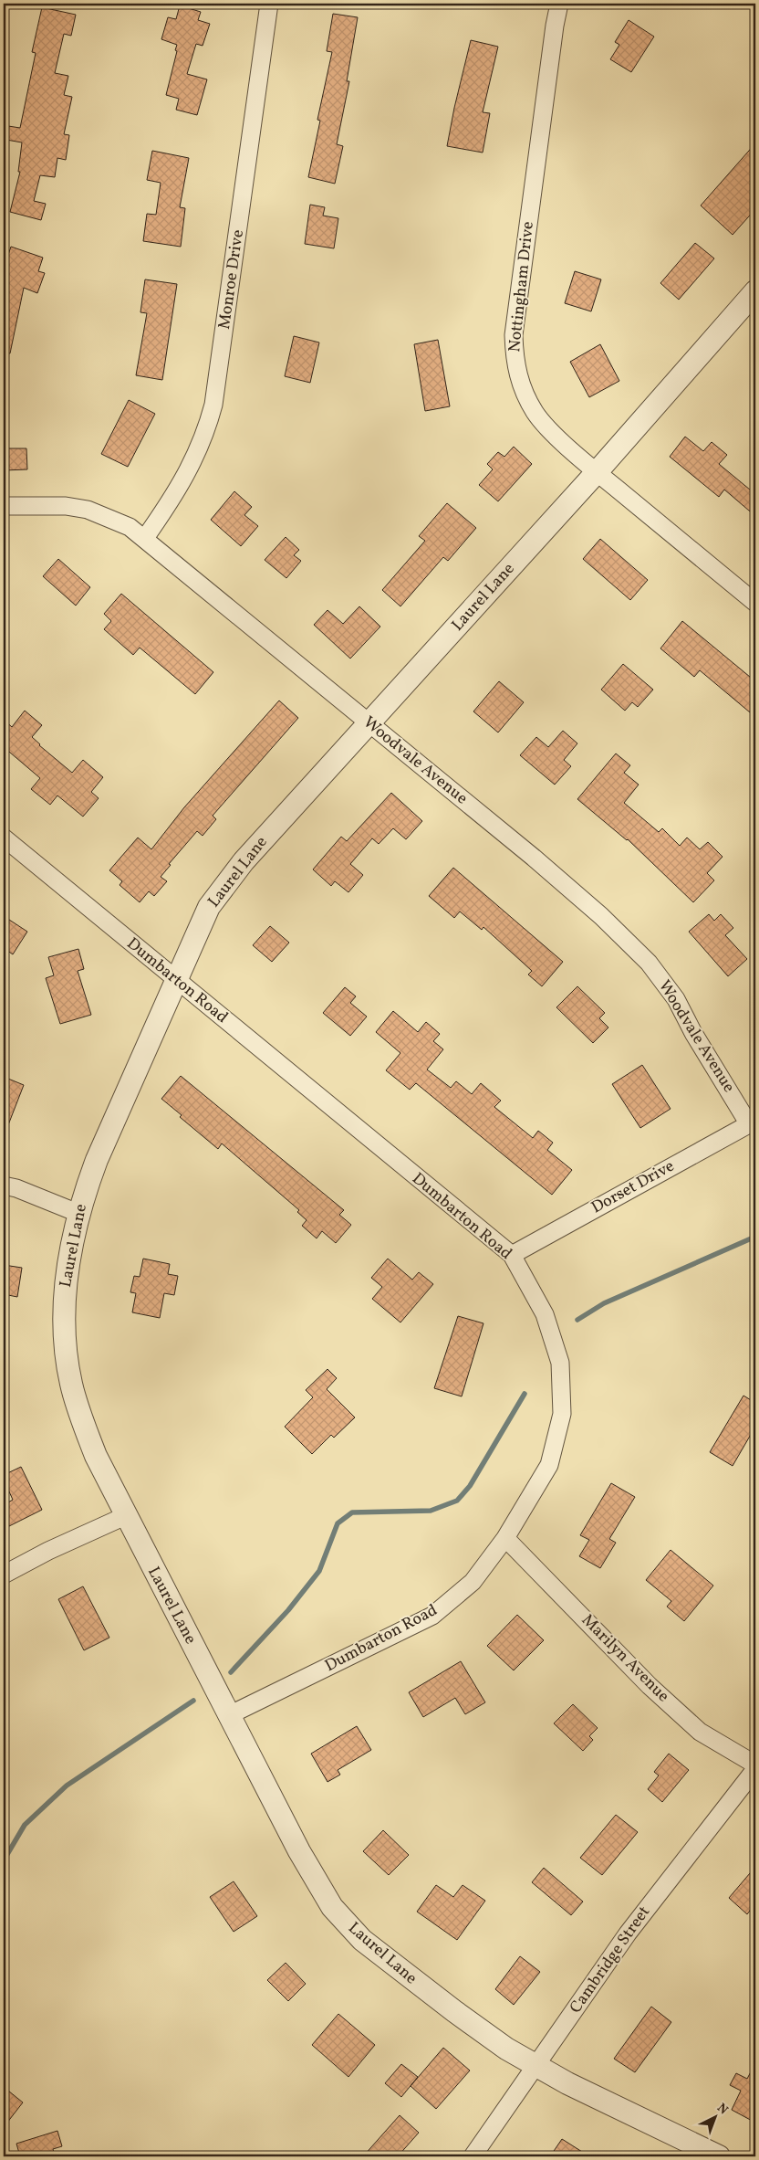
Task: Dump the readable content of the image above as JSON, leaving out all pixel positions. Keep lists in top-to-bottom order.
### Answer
{
  "streets": {
    "street": [
      "Monroe Drive",
      "Nottingham Drive",
      "Laurel Lane",
      "Woodvale Avenue",
      "Dumbarton Road",
      "Dorset Drive",
      "Marilyn Avenue",
      "Cambridge Street"
    ]
  },
  "crossings": [
    ["Monroe Drive", "Woodvale Avenue"],
    ["Nottingham Drive", "Laurel Lane"],
    ["Laurel Lane", "Woodvale Avenue"],
    ["Laurel Lane", "Dumbarton Road"],
    ["Laurel Lane", "Cambridge Street"],
    ["Woodvale Avenue", "Dorset Drive"],
    ["Dumbarton Road", "Dorset Drive"],
    ["Dumbarton Road", "Marilyn Avenue"]
  ],
  "north": "top right"
}
